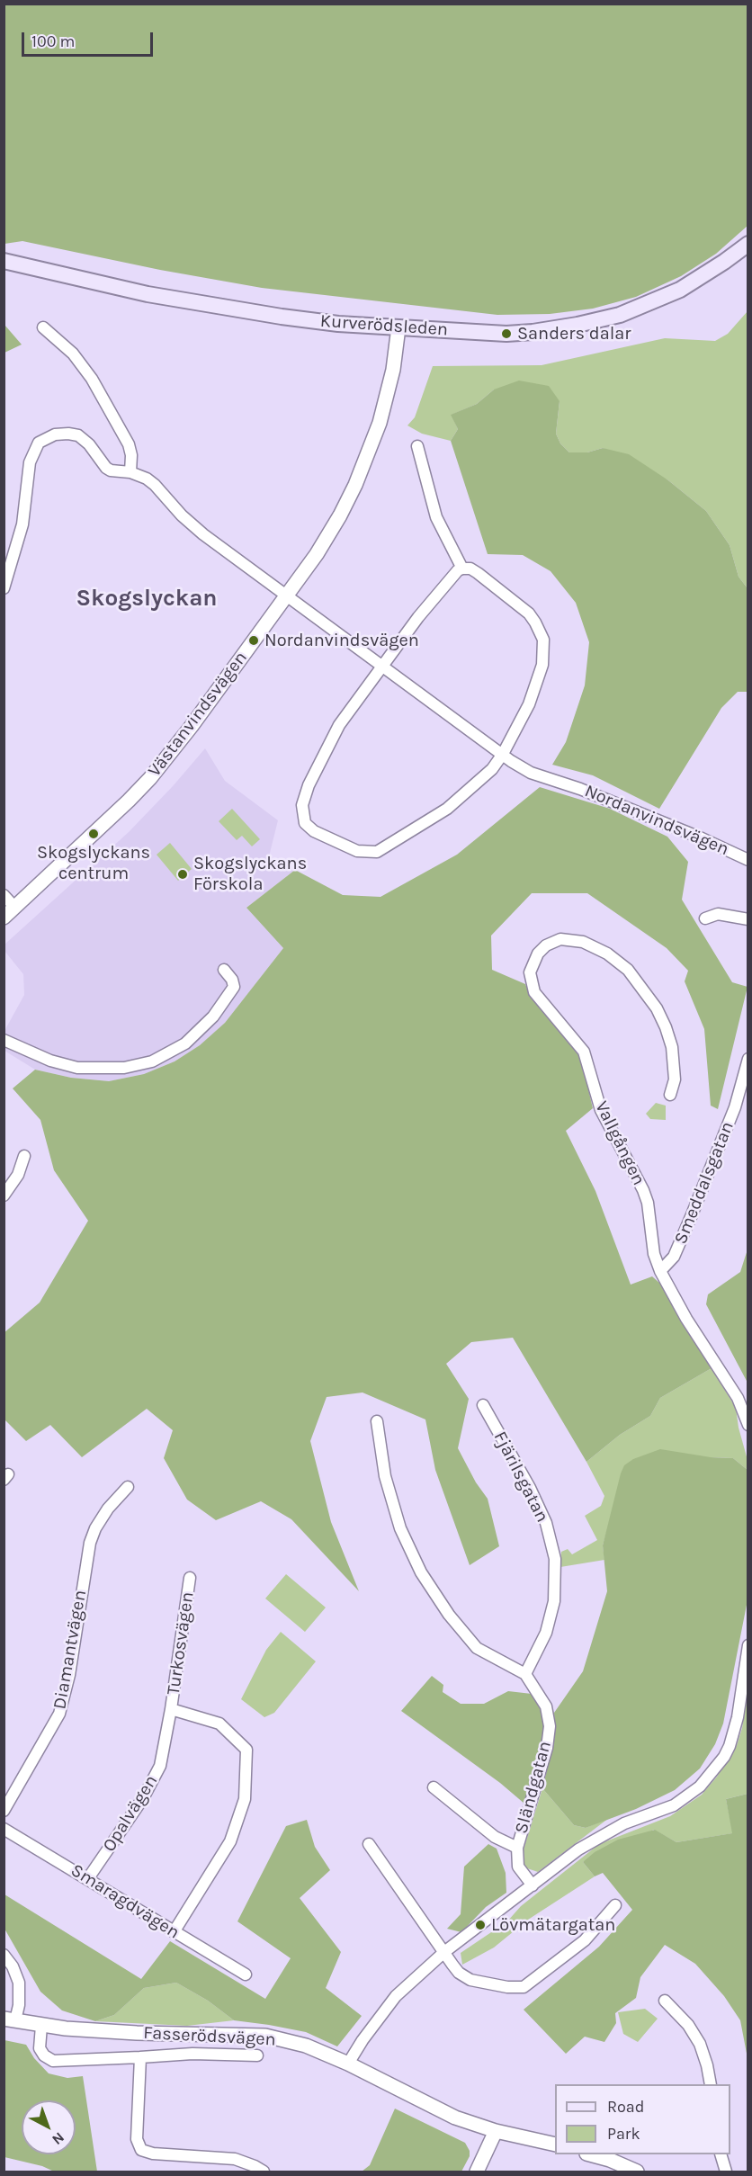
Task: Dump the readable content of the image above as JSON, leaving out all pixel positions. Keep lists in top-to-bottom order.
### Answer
{
  "streets": {
    "main road": ["Kurverödsleden"],
    "street": [
      "Västanvindsvägen",
      "Nordanvindsvägen",
      "Vallgången",
      "Smeddalsgatan",
      "Fjärilsgatan",
      "Turkosvägen",
      "Diamantvägen",
      "Sländgatan",
      "Opalvägen",
      "Smaragdvägen",
      "Fasserödsvägen"
    ]
  },
  "crossings": [
    ["Kurverödsleden", "Västanvindsvägen"],
    ["Västanvindsvägen", "Nordanvindsvägen"],
    ["Vallgången", "Smeddalsgatan"],
    ["Fjärilsgatan", "Sländgatan"],
    ["Turkosvägen", "Opalvägen"],
    ["Opalvägen", "Smaragdvägen"]
  ],
  "districts": ["Skogslyckan"],
  "places": [
    "Sanders dalar",
    "Nordanvindsvägen",
    "Skogslyckans centrum",
    "Skogslyckans Förskola",
    "Lövmätargatan"
  ],
  "legend": ["Road", "Park"],
  "scale_bar": "100 m",
  "north": "bottom right"
}
